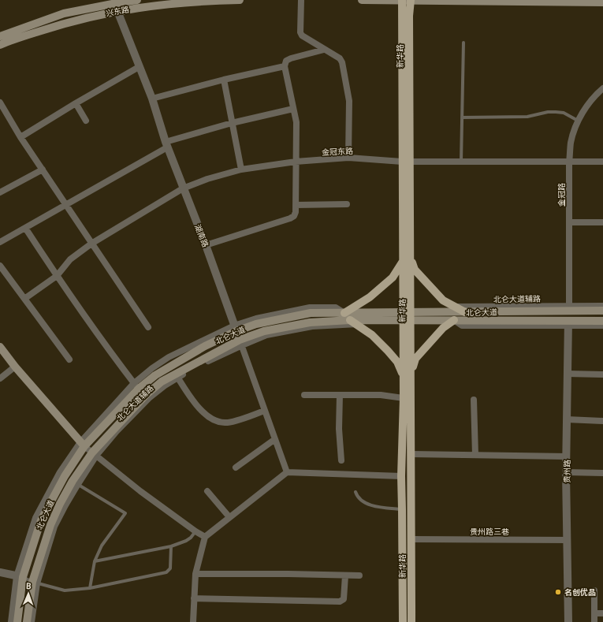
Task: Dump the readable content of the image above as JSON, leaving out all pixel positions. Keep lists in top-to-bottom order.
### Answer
{
  "streets": {
    "main road": ["兴东路", "新华路", "北仑大道"],
    "street": [
      "金冠东路",
      "金冠路",
      "湖南路",
      "北仑大道辅路",
      "贵州路",
      "贵州路三巷"
    ]
  },
  "crossings": [
    ["兴东路", "湖南路"],
    ["新华路", "金冠东路"],
    ["新华路", "北仑大道"],
    ["新华路", "贵州路三巷"],
    ["金冠东路", "金冠路"],
    ["金冠东路", "湖南路"],
    ["金冠路", "北仑大道辅路"],
    ["金冠路", "北仑大道"],
    ["湖南路", "北仑大道"],
    ["北仑大道辅路", "北仑大道"],
    ["北仑大道", "贵州路"],
    ["贵州路", "贵州路三巷"]
  ],
  "places": ["名创优品"],
  "north": "top"
}
